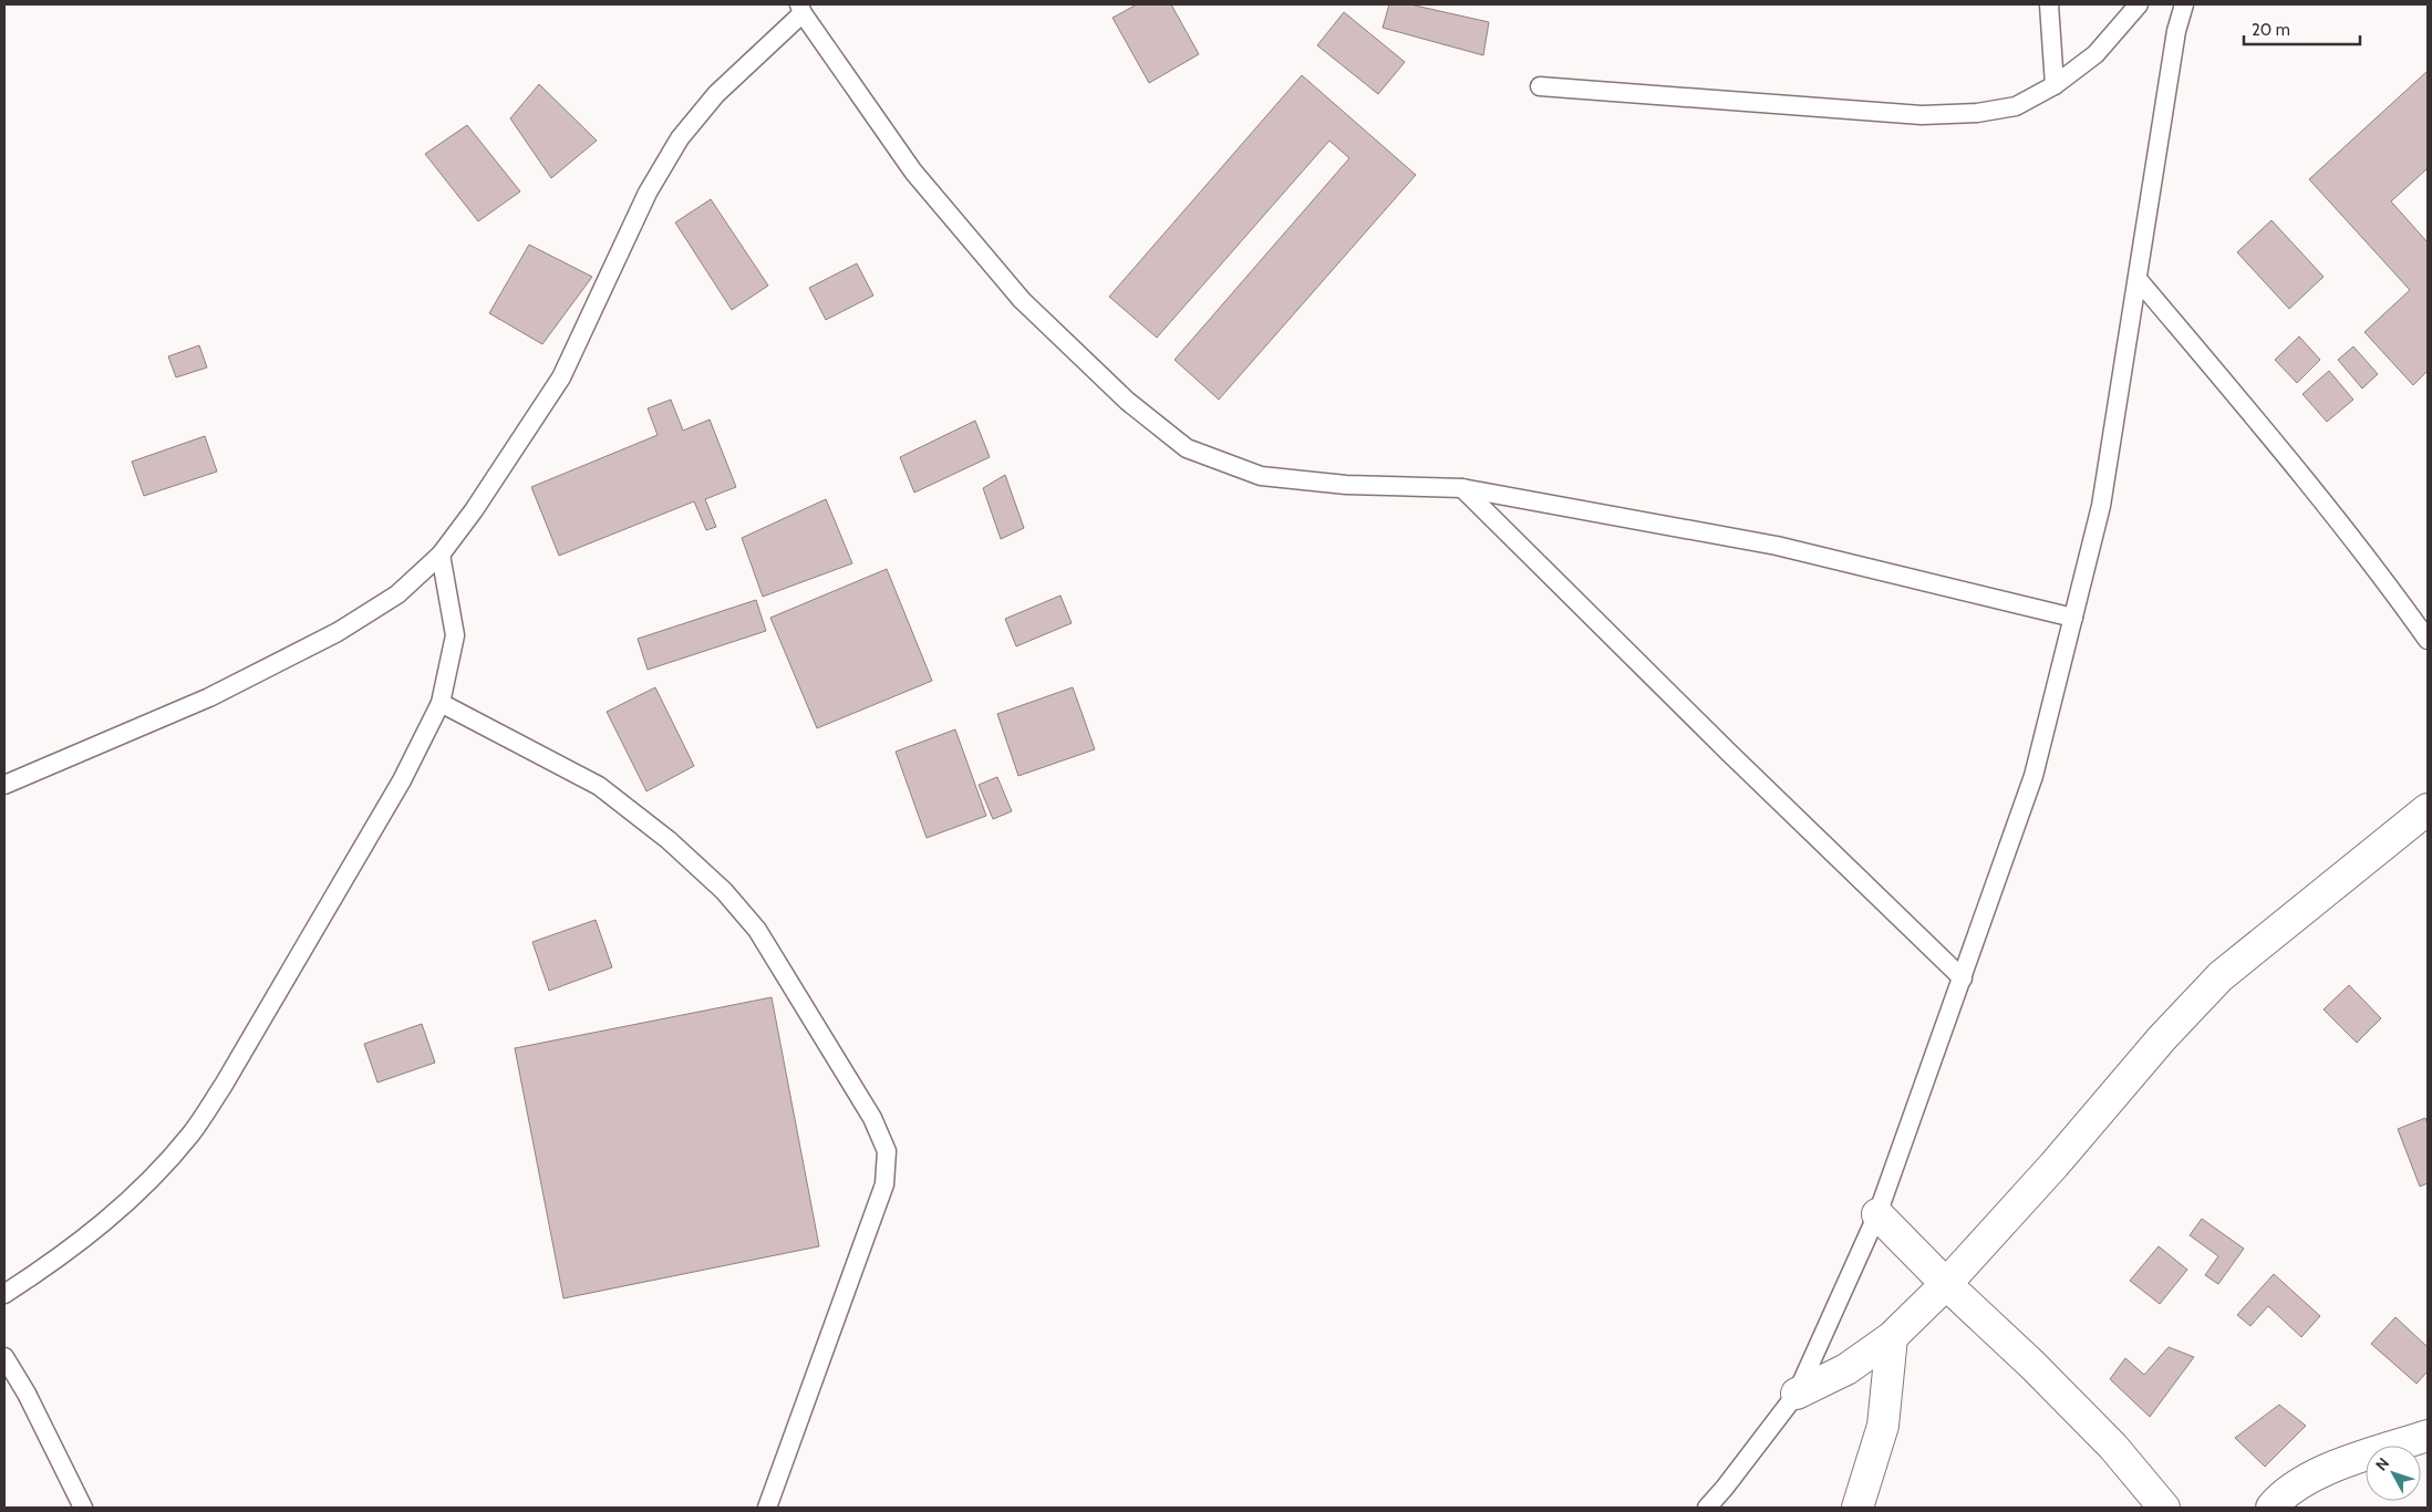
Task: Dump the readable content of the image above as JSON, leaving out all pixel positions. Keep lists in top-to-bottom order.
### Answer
{
  "scale_bar": "20 m",
  "north": "top left"
}
